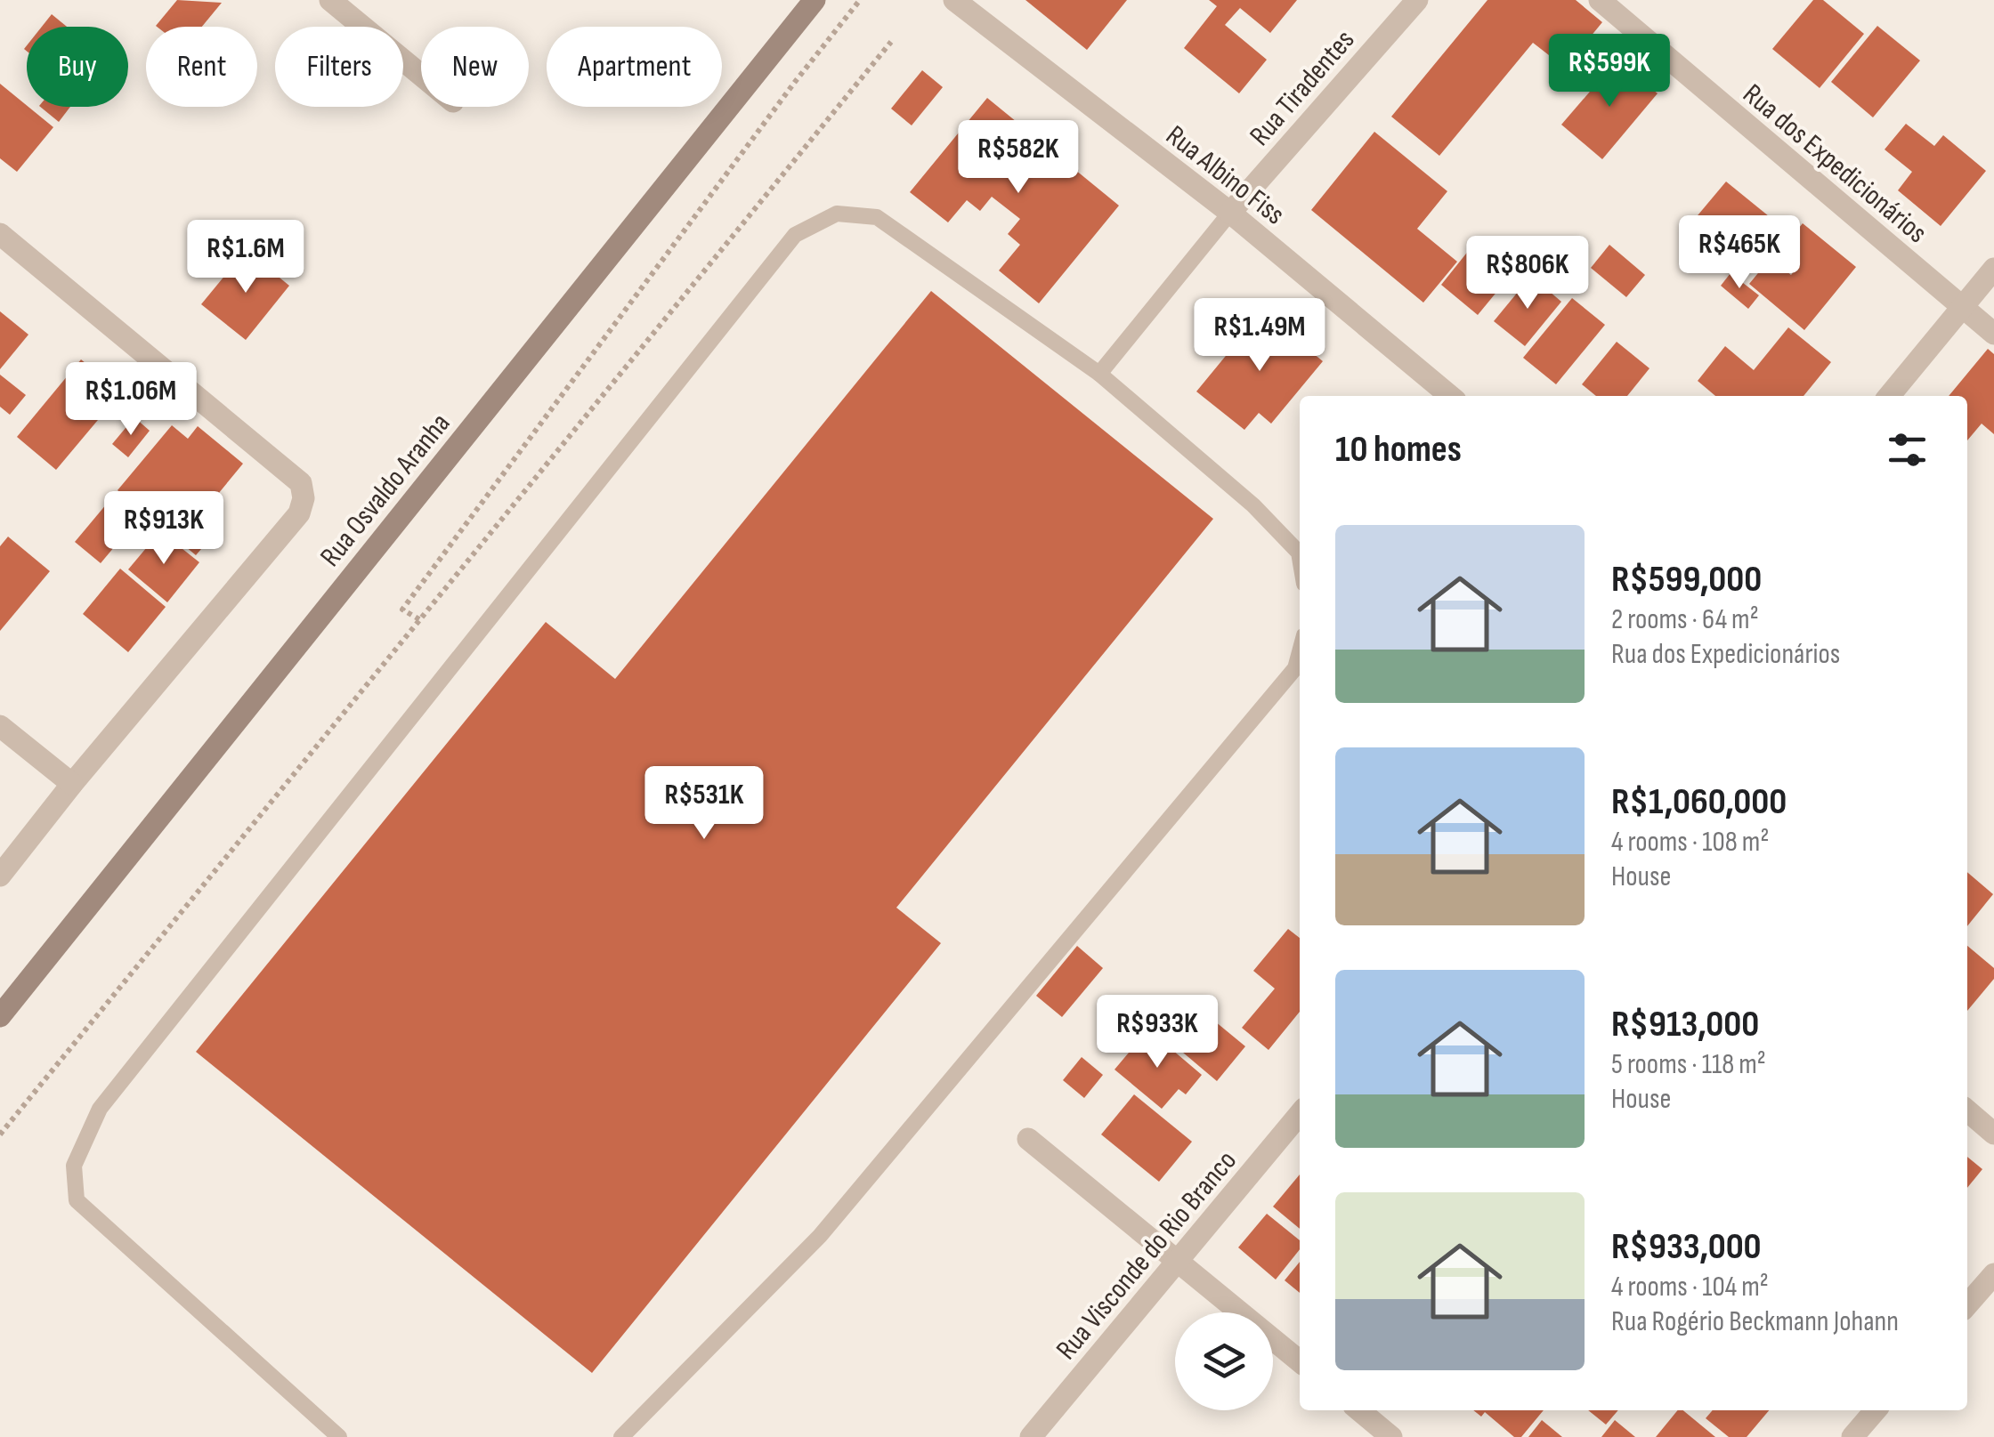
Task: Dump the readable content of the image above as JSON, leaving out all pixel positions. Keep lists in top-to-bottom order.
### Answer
{
  "streets": {
    "main road": ["Rua Osvaldo Aranha"],
    "street": [
      "Rua Tiradentes",
      "Rua dos Expedicionários",
      "Rua Albino Fiss",
      "Rua Visconde do Rio Branco"
    ]
  },
  "crossings": [
    ["Rua Tiradentes", "Rua Albino Fiss"]
  ],
  "page": {
    "chip": [
      "Buy",
      "Rent",
      "Filters",
      "New",
      "Apartment"
    ],
    "price": [
      "R$599K",
      "R$582K",
      "R$465K",
      "R$1.6M",
      "R$806K",
      "R$1.49M",
      "R$1.06M",
      "R$913K",
      "R$531K",
      "R$933K"
    ],
    "heading": "10 homes",
    "list": [
      {
        "name": "R$599,000",
        "note": "2 rooms · 64 m² · Rua dos Expedicionários"
      },
      {
        "name": "R$1,060,000",
        "note": "4 rooms · 108 m² · House"
      },
      {
        "name": "R$913,000",
        "note": "5 rooms · 118 m² · House"
      },
      {
        "name": "R$933,000",
        "note": "4 rooms · 104 m² · Rua Rogério Beckmann Johann"
      }
    ]
  }
}
